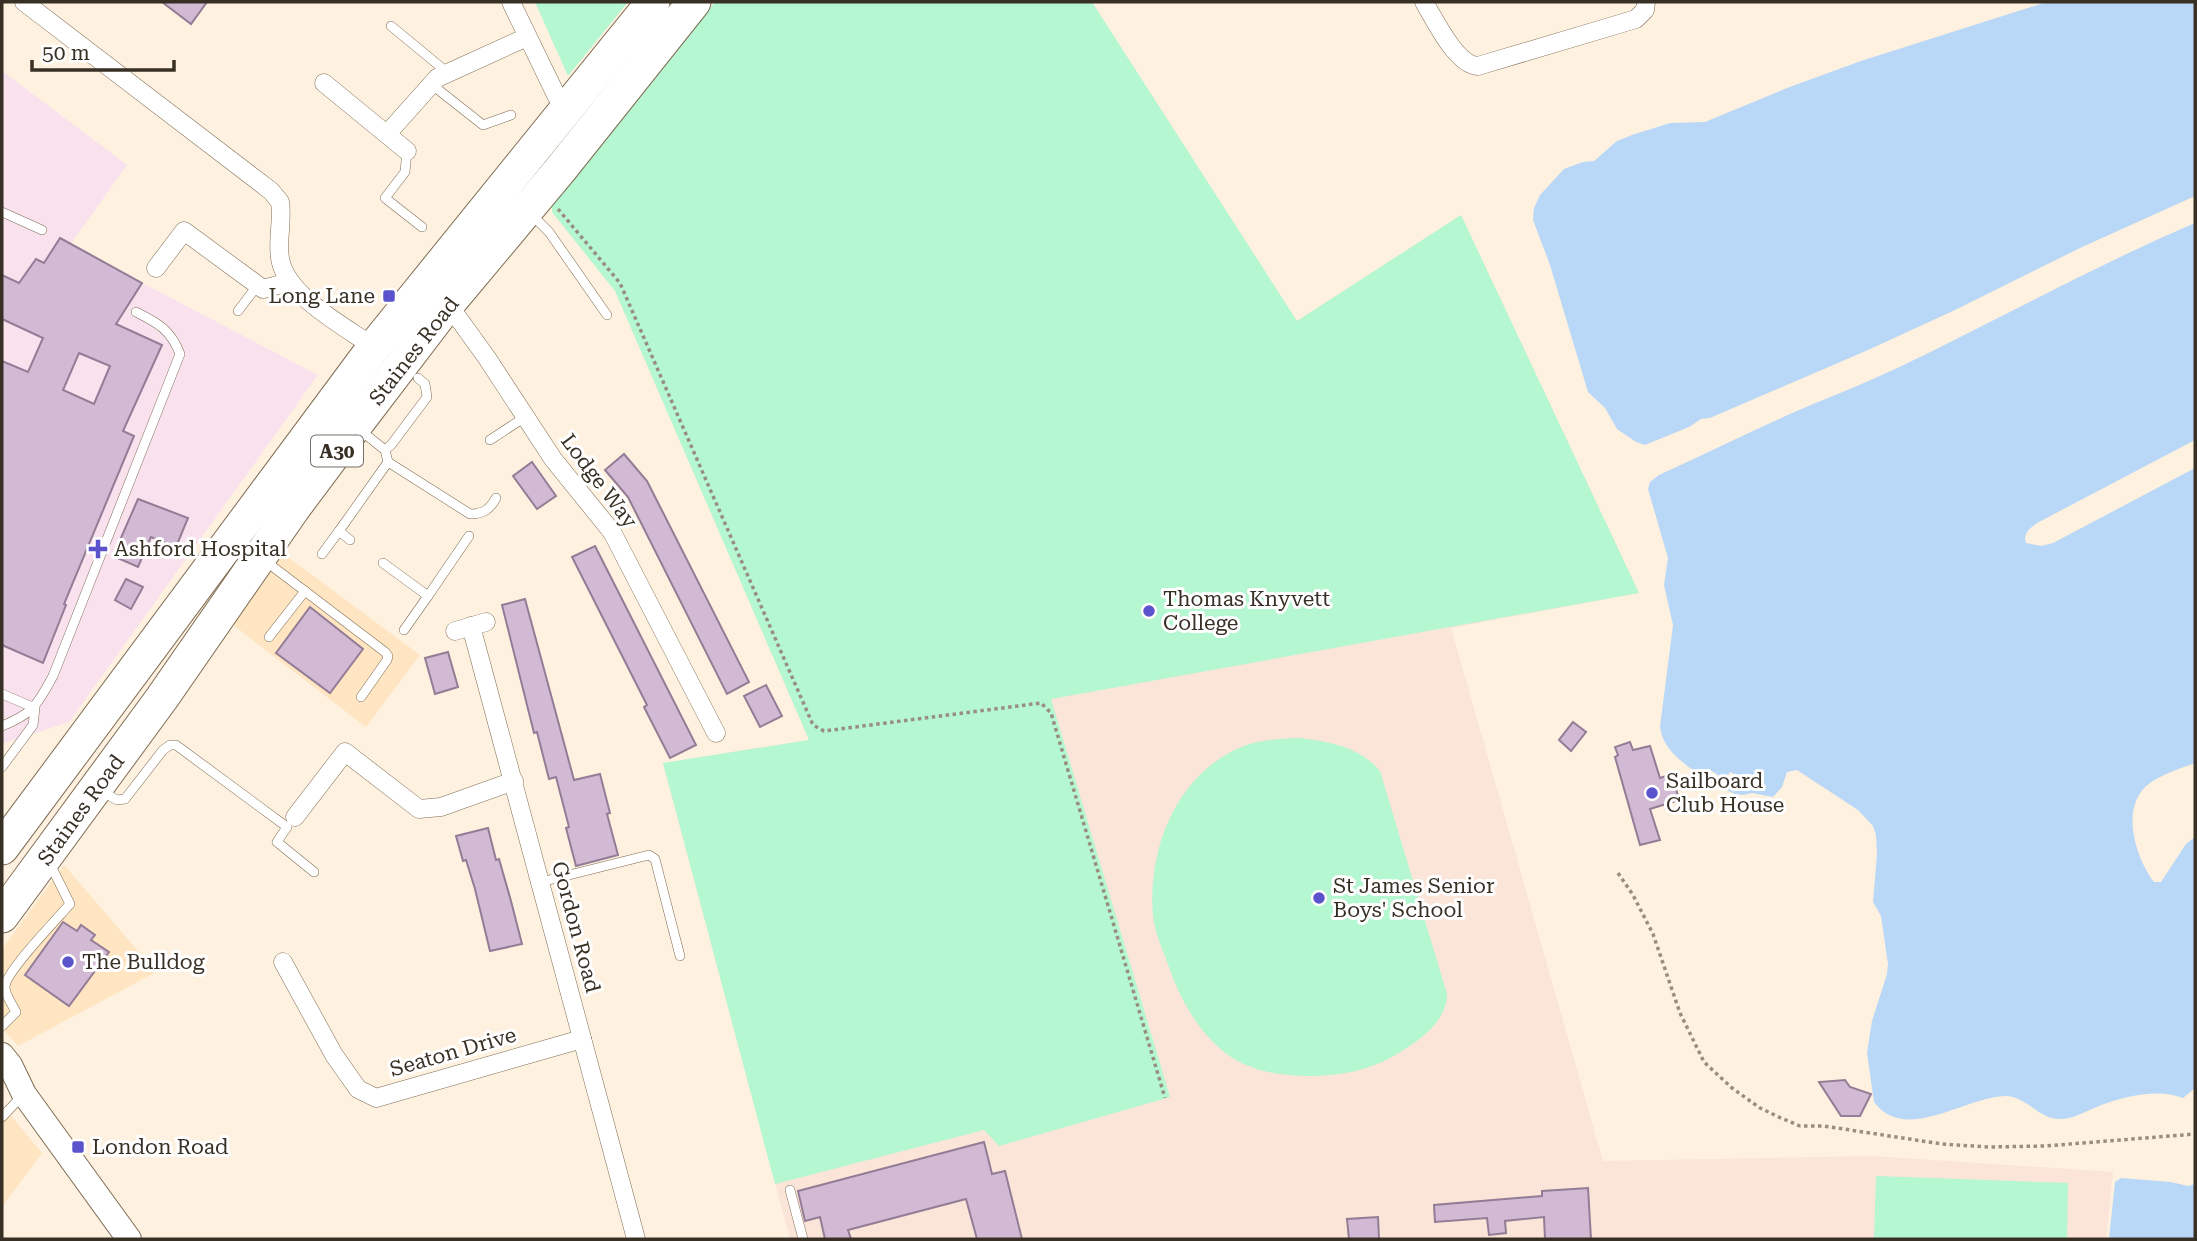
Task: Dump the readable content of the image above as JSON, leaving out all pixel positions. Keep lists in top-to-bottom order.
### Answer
{
  "streets": {
    "highway": ["Staines Road", "A30"],
    "street": ["Lodge Way", "Gordon Road", "Seaton Drive"]
  },
  "crossings": [
    ["Staines Road", "Lodge Way"],
    ["Gordon Road", "Seaton Drive"]
  ],
  "places": {
    "transit": ["Long Lane", "London Road"],
    "health": ["Ashford Hospital"],
    "other": [
      "Thomas Knyvett College",
      "Sailboard Club House",
      "St James Senior Boys' School",
      "The Bulldog"
    ]
  },
  "scale_bar": "50 m"
}
